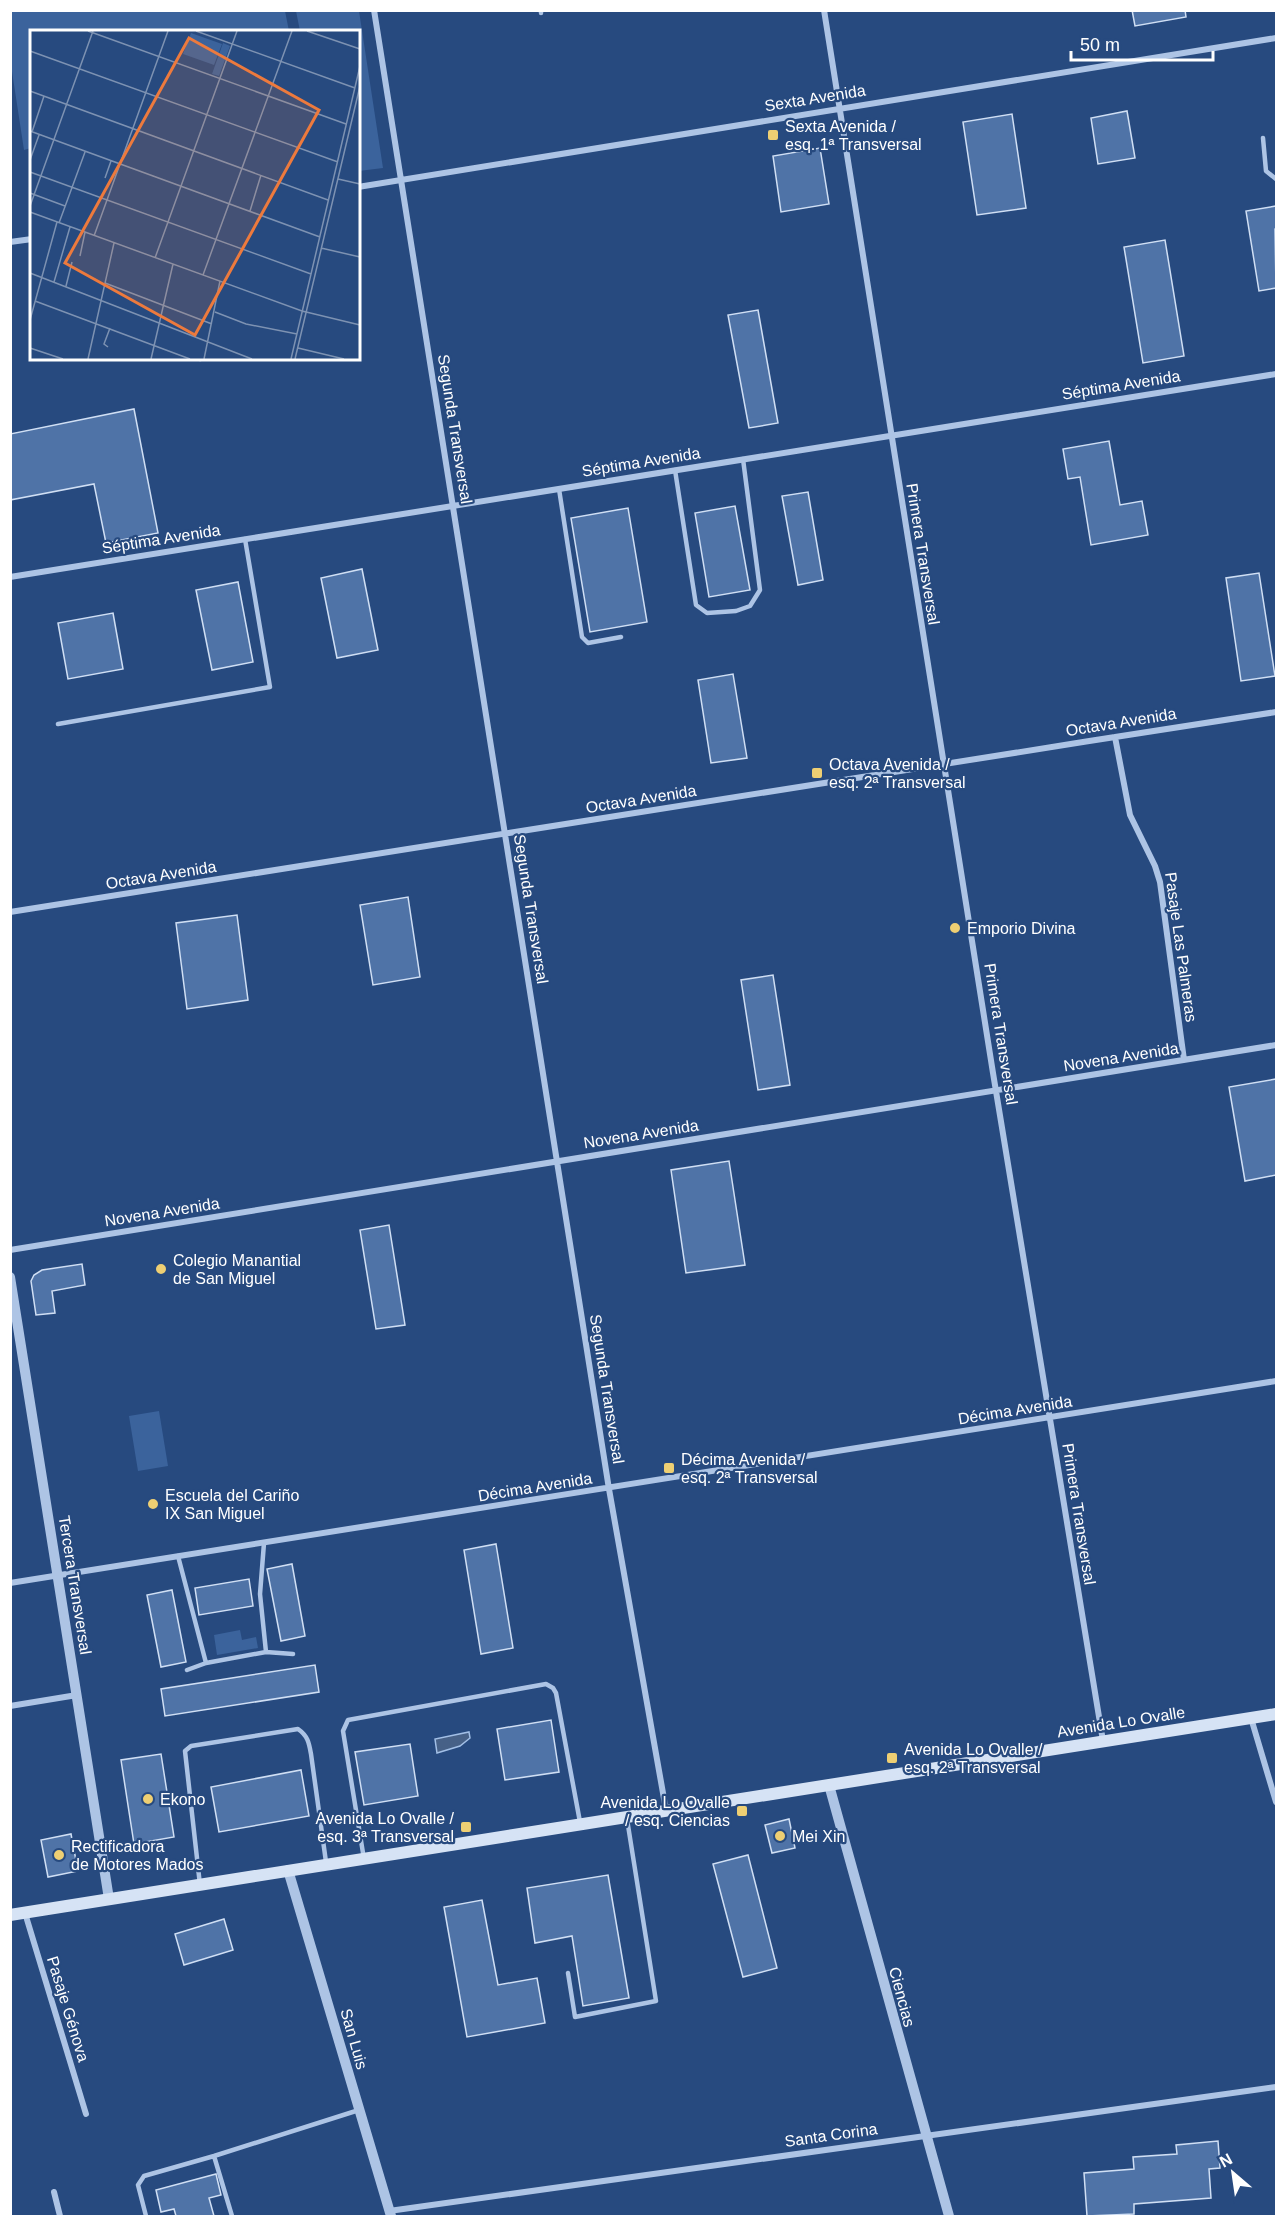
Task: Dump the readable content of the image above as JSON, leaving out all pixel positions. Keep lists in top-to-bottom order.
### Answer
{
  "streets": {
    "main road": ["Avenida Lo Ovalle"],
    "street": [
      "Sexta Avenida",
      "Séptima Avenida",
      "Segunda Transversal",
      "Primera Transversal",
      "Octava Avenida",
      "Pasaje Las Palmeras",
      "Novena Avenida",
      "Décima Avenida",
      "Tercera Transversal",
      "Ciencias",
      "Pasaje Génova",
      "San Luis",
      "Santa Corina"
    ]
  },
  "crossings": [
    ["Sexta Avenida", "Segunda Transversal"],
    ["Sexta Avenida", "Primera Transversal"],
    ["Séptima Avenida", "Segunda Transversal"],
    ["Séptima Avenida", "Primera Transversal"],
    ["Segunda Transversal", "Octava Avenida"],
    ["Segunda Transversal", "Novena Avenida"],
    ["Segunda Transversal", "Décima Avenida"],
    ["Segunda Transversal", "Avenida Lo Ovalle"],
    ["Primera Transversal", "Octava Avenida"],
    ["Primera Transversal", "Novena Avenida"],
    ["Primera Transversal", "Décima Avenida"],
    ["Primera Transversal", "Avenida Lo Ovalle"],
    ["Octava Avenida", "Pasaje Las Palmeras"],
    ["Pasaje Las Palmeras", "Novena Avenida"],
    ["Décima Avenida", "Tercera Transversal"],
    ["Tercera Transversal", "Avenida Lo Ovalle"],
    ["Avenida Lo Ovalle", "Ciencias"],
    ["Avenida Lo Ovalle", "Pasaje Génova"],
    ["Avenida Lo Ovalle", "San Luis"],
    ["Ciencias", "Santa Corina"],
    ["San Luis", "Santa Corina"]
  ],
  "places": {
    "transit": [
      "Sexta Avenida / esq. 1ª Transversal",
      "Octava Avenida / esq. 2ª Transversal",
      "Décima Avenida / esq. 2ª Transversal",
      "Avenida Lo Ovalle / esq. 2ª Transversal",
      "Avenida Lo Ovalle / esq. Ciencias",
      "Avenida Lo Ovalle / esq. 3ª Transversal"
    ],
    "other": [
      "Emporio Divina",
      "Colegio Manantial de San Miguel",
      "Escuela del Cariño IX San Miguel",
      "Ekono",
      "Mei Xin",
      "Rectificadora de Motores Mados"
    ]
  },
  "scale_bar": "50 m",
  "north": "top left"
}
